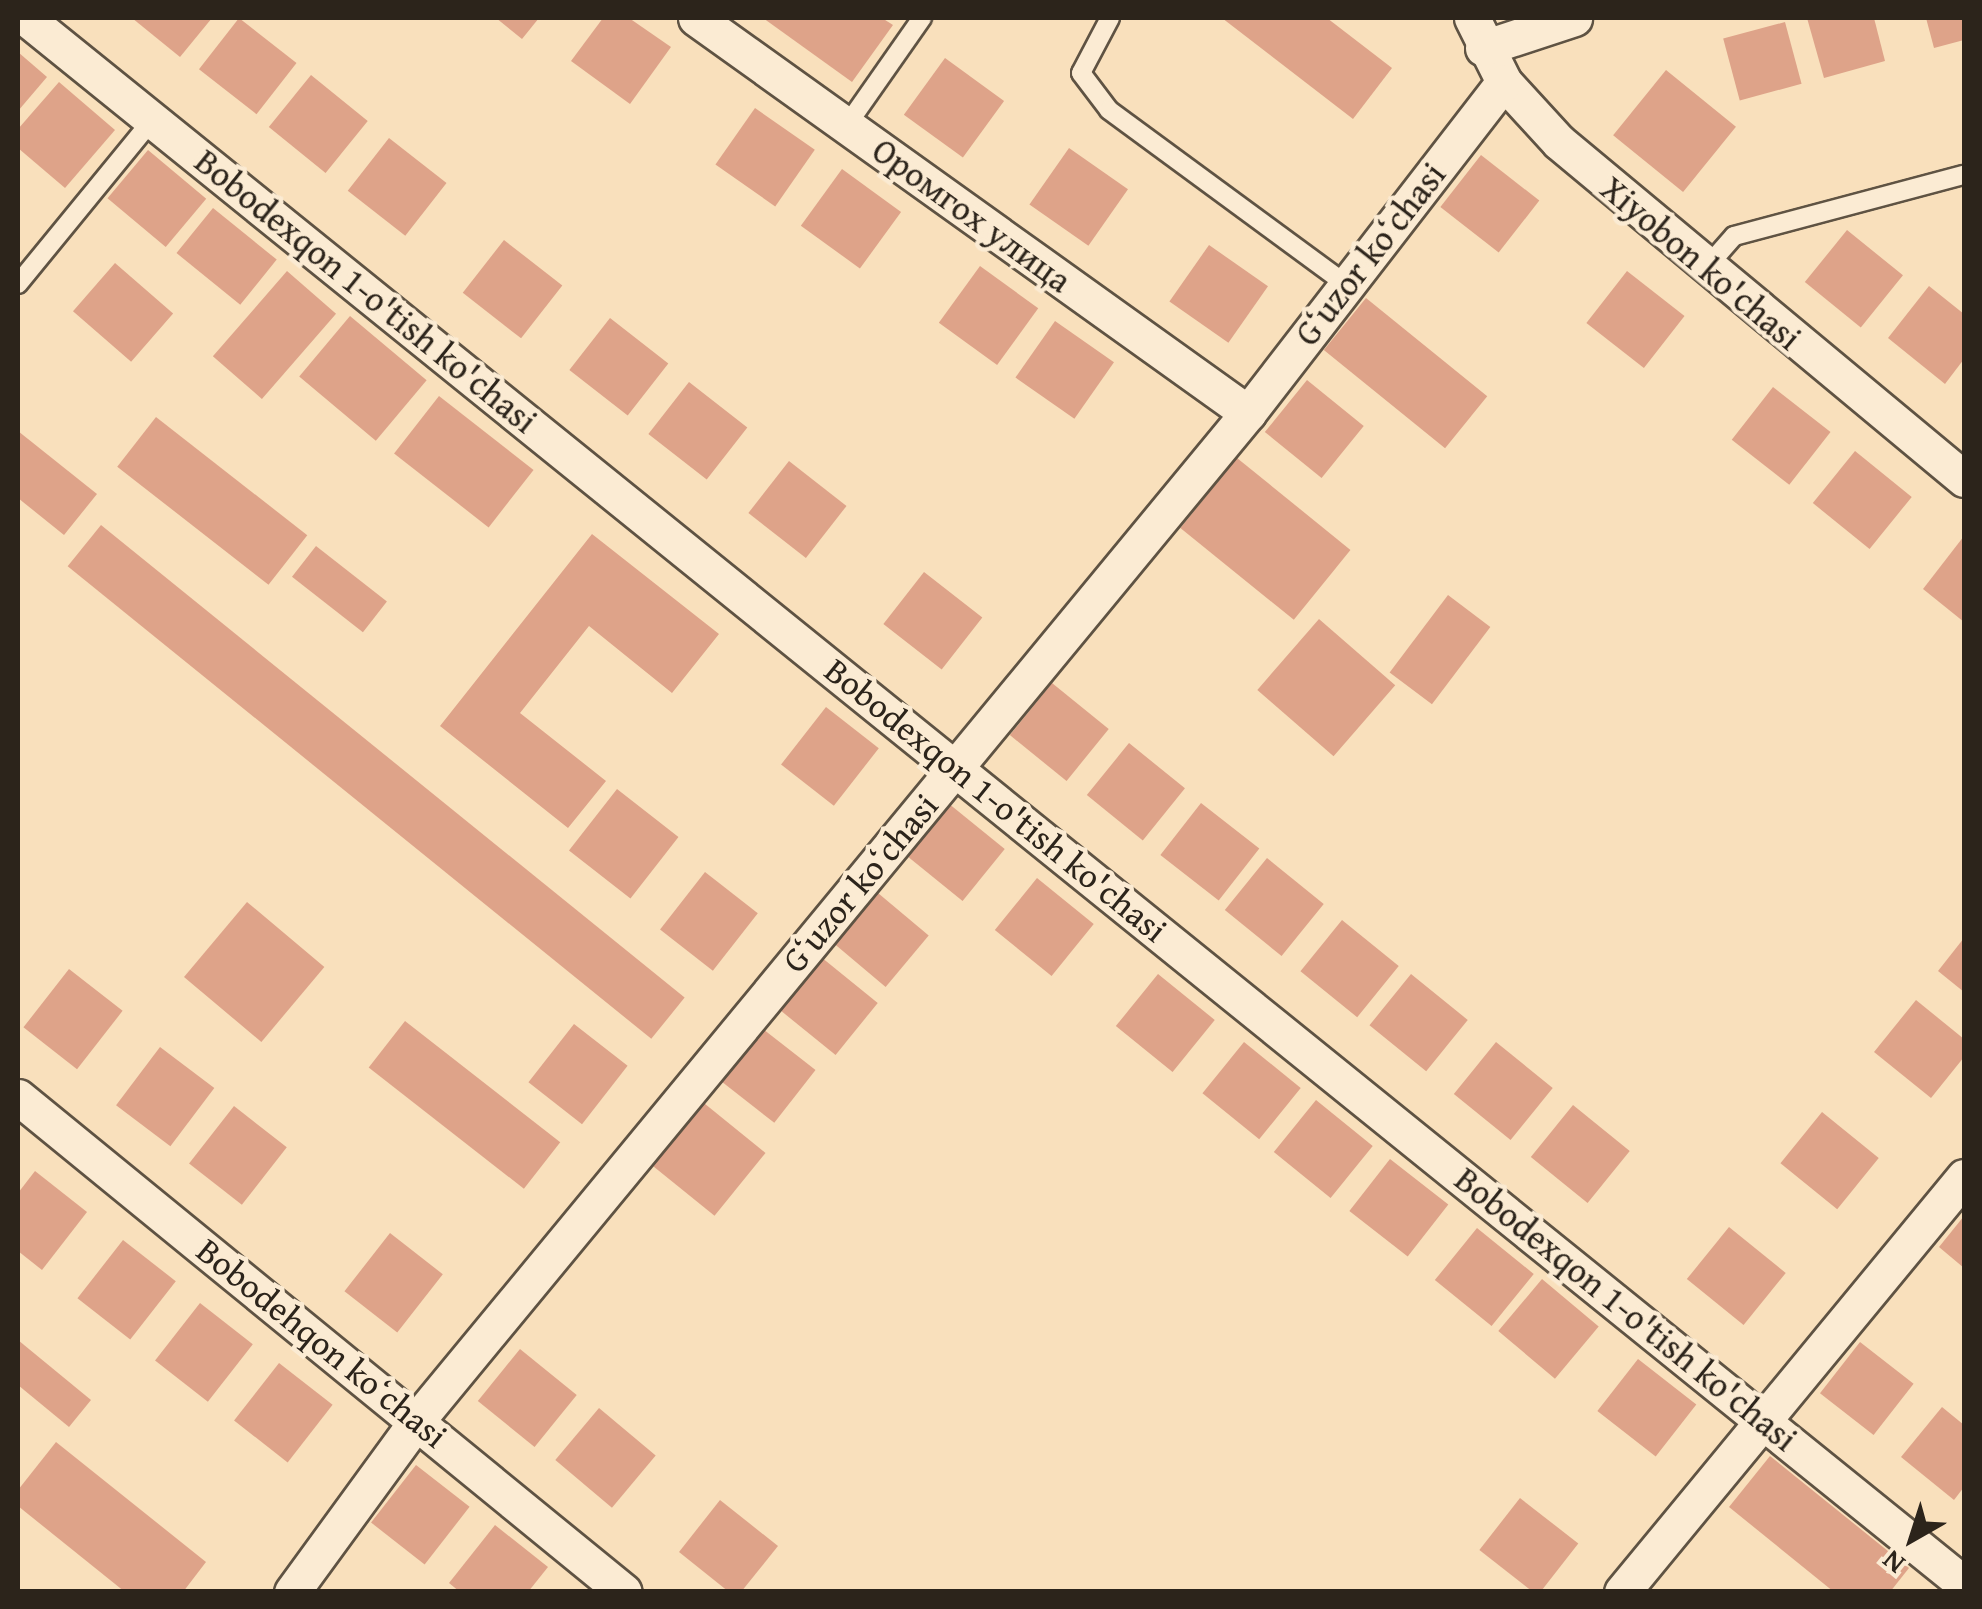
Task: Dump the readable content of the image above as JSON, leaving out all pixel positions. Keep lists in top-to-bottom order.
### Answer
{
  "streets": {
    "street": [
      "Оромгох улица",
      "Gʻuzor koʻchasi",
      "Xiyobon ko'chasi",
      "Bobodexqon 1-o'tish ko'chasi",
      "Bobodehqon koʻchasi"
    ]
  },
  "crossings": [
    ["Оромгох улица", "Gʻuzor koʻchasi"],
    ["Gʻuzor koʻchasi", "Xiyobon ko'chasi"],
    ["Gʻuzor koʻchasi", "Bobodexqon 1-o'tish ko'chasi"],
    ["Gʻuzor koʻchasi", "Bobodehqon koʻchasi"]
  ],
  "north": "bottom left"
}
